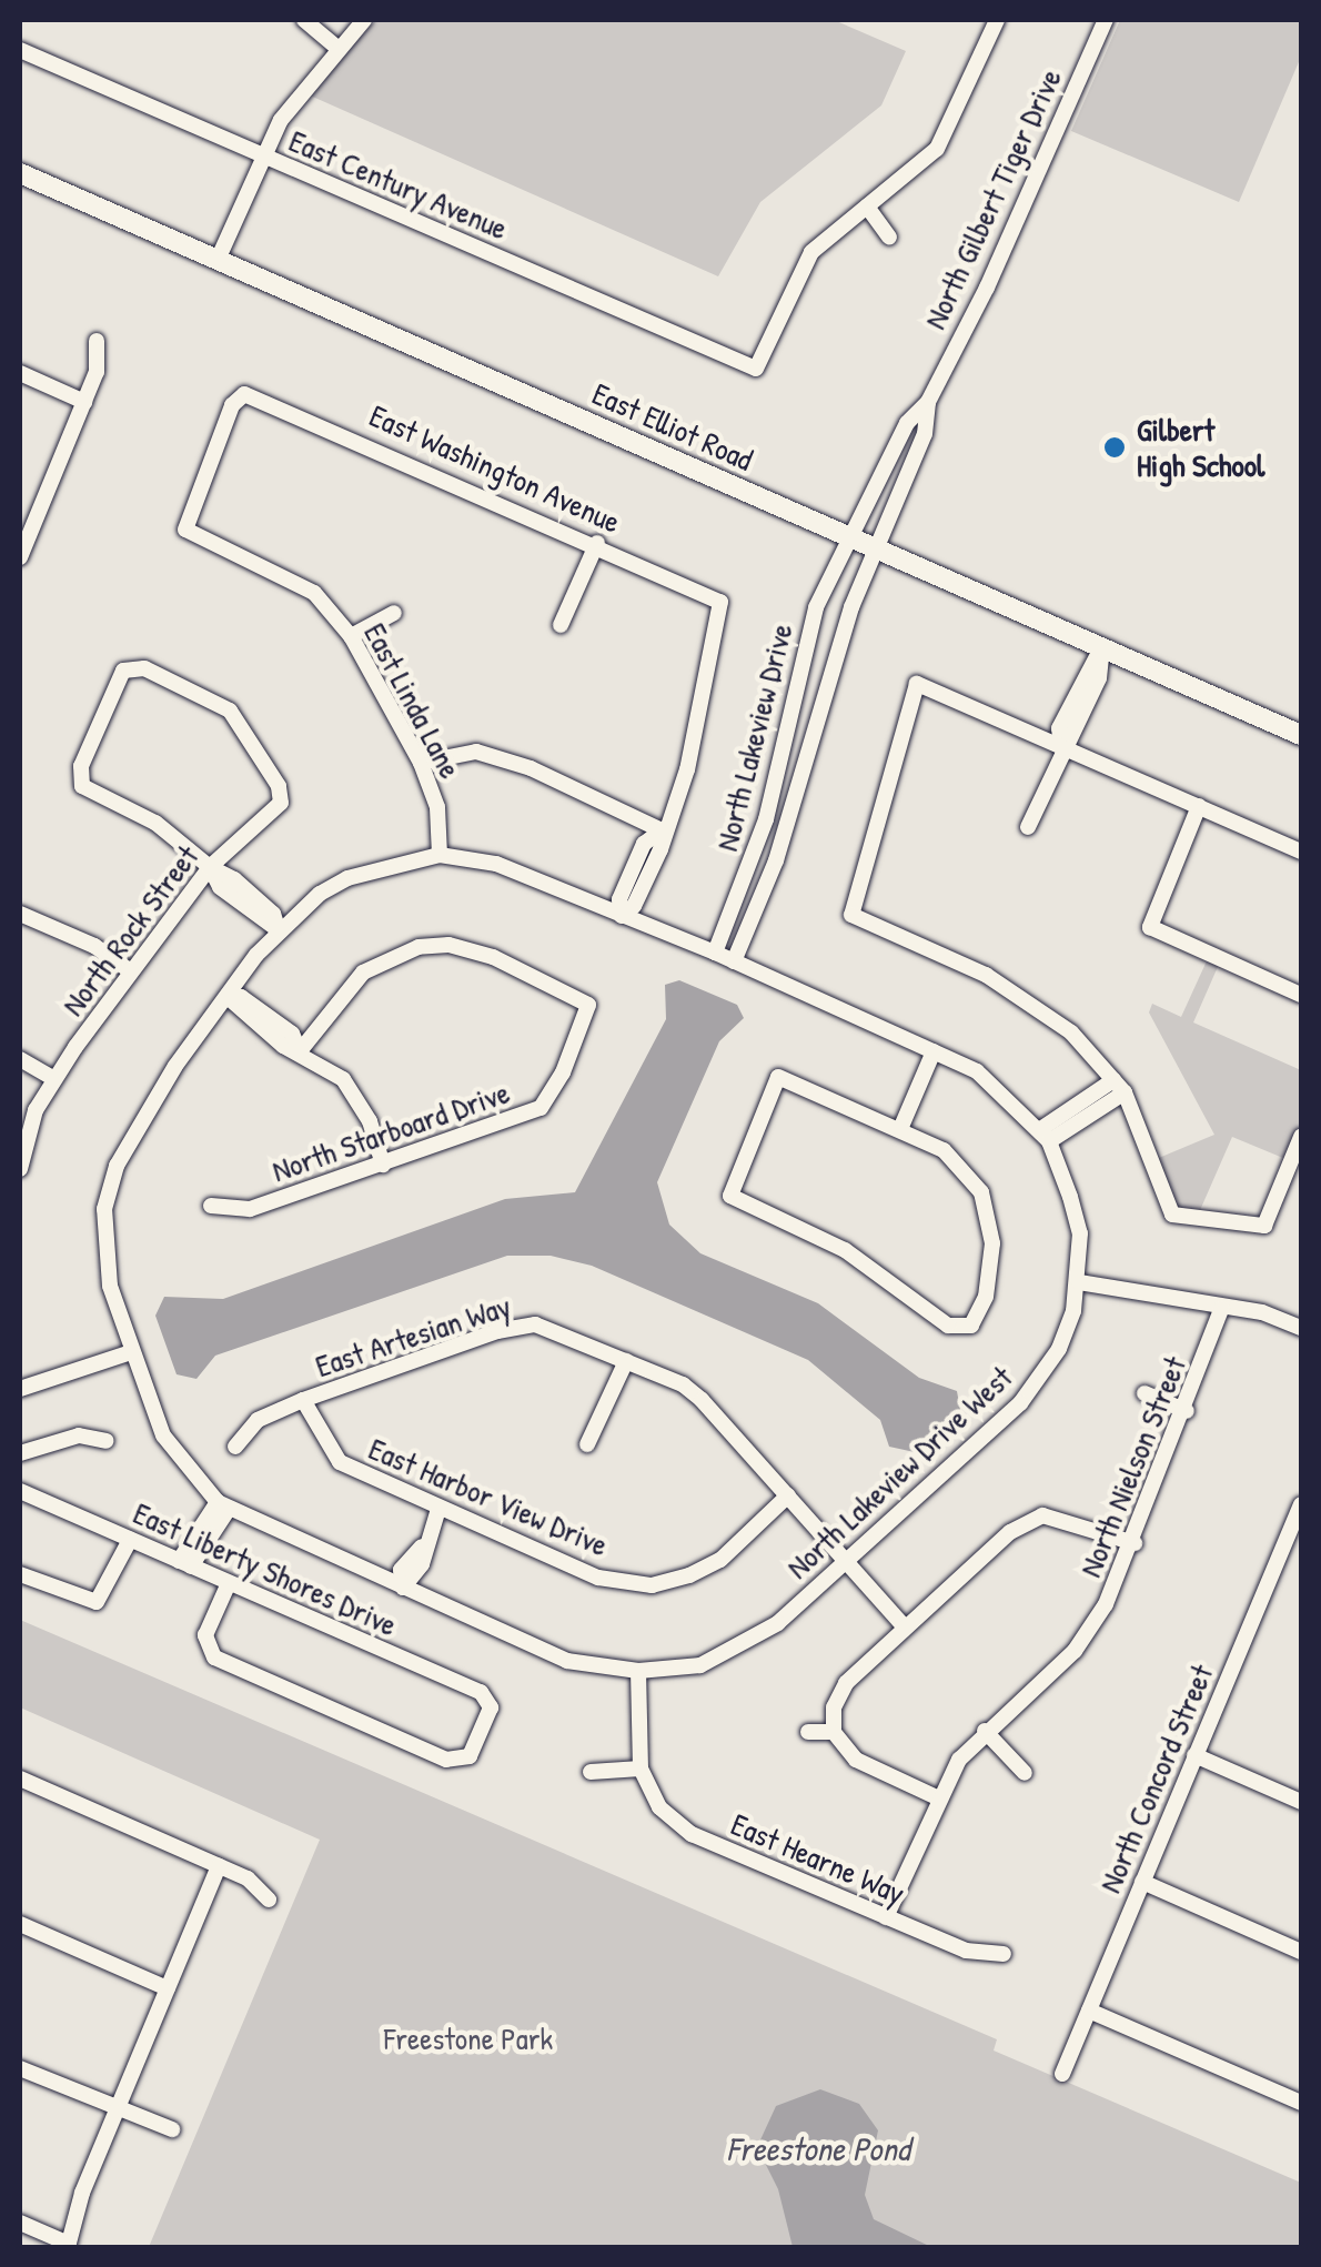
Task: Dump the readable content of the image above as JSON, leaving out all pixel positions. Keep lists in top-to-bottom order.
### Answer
{
  "streets": {
    "main road": ["East Elliot Road"],
    "street": [
      "East Century Avenue",
      "North Gilbert Tiger Drive",
      "East Washington Avenue",
      "East Linda Lane",
      "North Lakeview Drive",
      "North Rock Street",
      "North Starboard Drive",
      "East Artesian Way",
      "North Nielson Street",
      "North Lakeview Drive West",
      "East Harbor View Drive",
      "East Liberty Shores Drive",
      "North Concord Street",
      "East Hearne Way"
    ]
  },
  "crossings": [
    ["North Gilbert Tiger Drive", "East Elliot Road"],
    ["North Gilbert Tiger Drive", "North Lakeview Drive"],
    ["East Elliot Road", "North Lakeview Drive"],
    ["East Washington Avenue", "East Linda Lane"],
    ["East Linda Lane", "North Lakeview Drive West"],
    ["North Lakeview Drive", "North Lakeview Drive West"],
    ["East Artesian Way", "North Lakeview Drive West"],
    ["East Artesian Way", "East Harbor View Drive"],
    ["North Nielson Street", "East Hearne Way"],
    ["North Lakeview Drive West", "East Hearne Way"]
  ],
  "water": ["Freestone Pond"],
  "parks": ["Freestone Park"],
  "places": ["Gilbert High School"]
}
